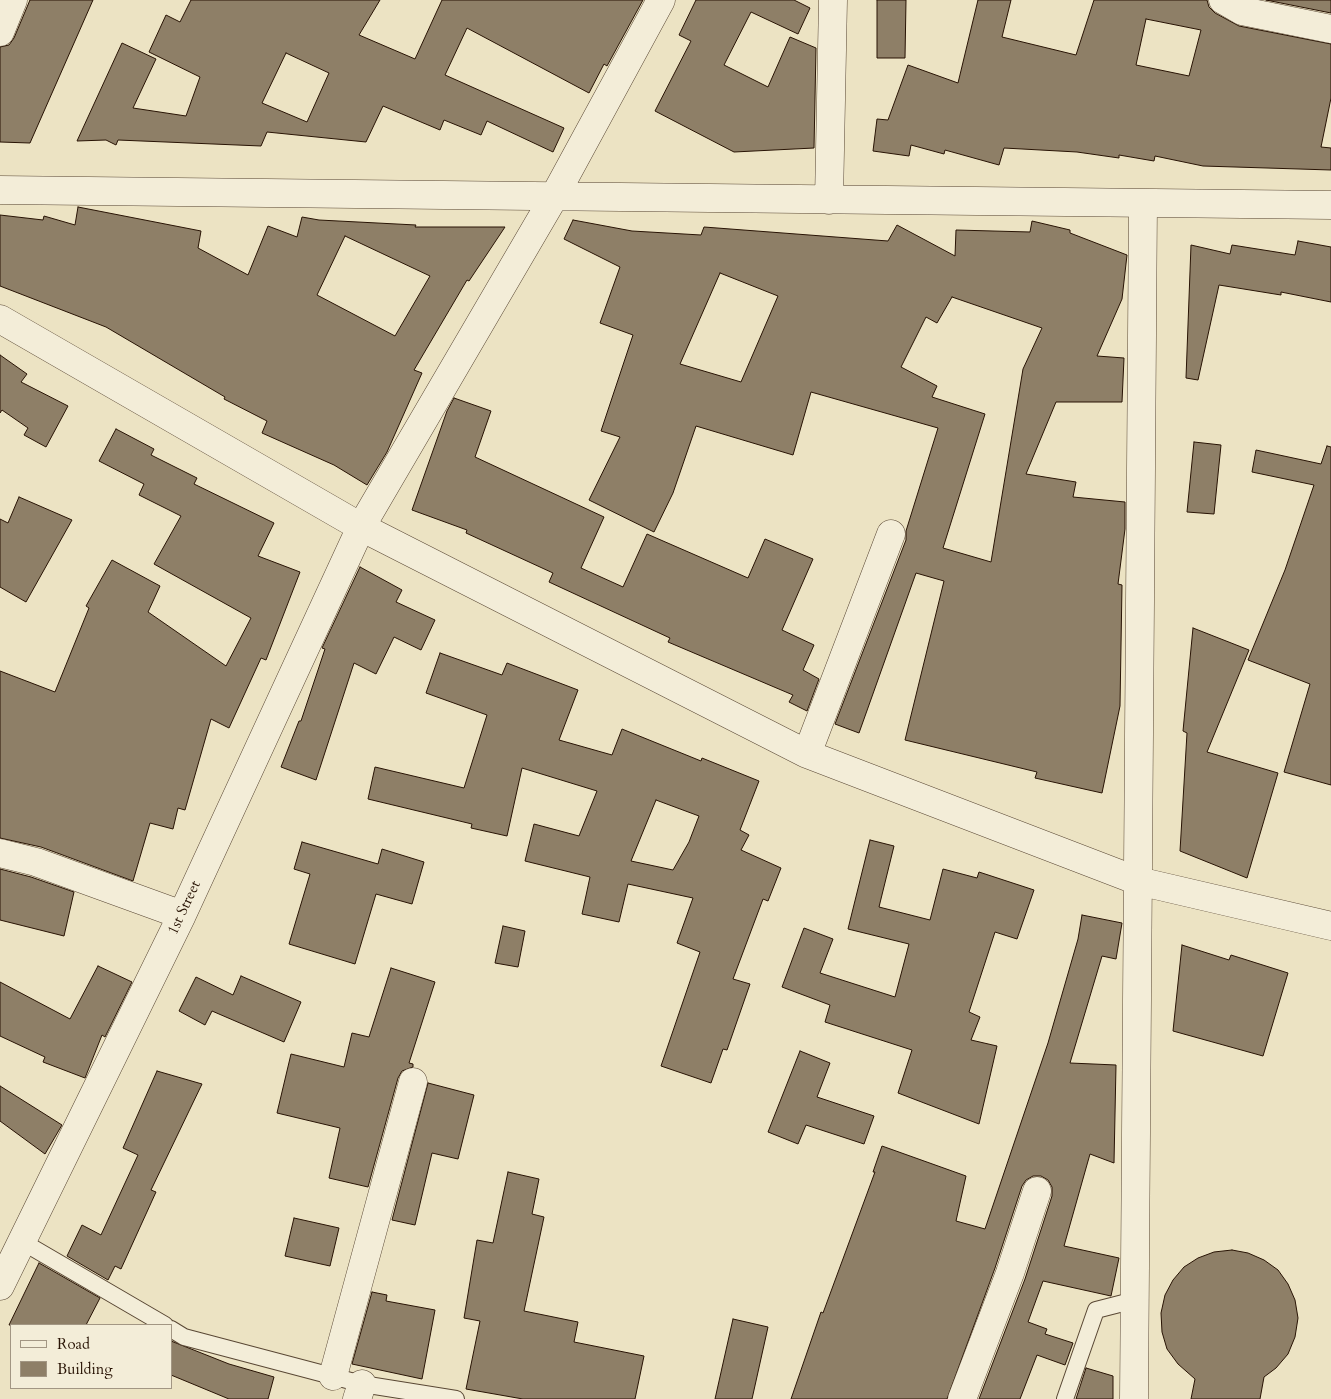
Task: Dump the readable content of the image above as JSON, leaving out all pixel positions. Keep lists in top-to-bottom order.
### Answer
{
  "streets": {
    "street": ["1st Street"]
  },
  "legend": ["Road", "Building"]
}
